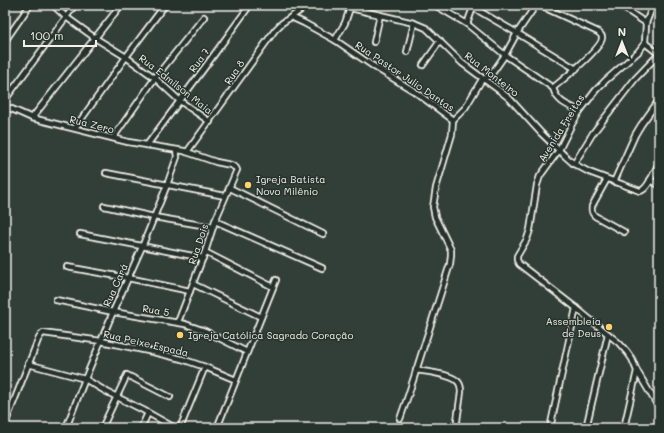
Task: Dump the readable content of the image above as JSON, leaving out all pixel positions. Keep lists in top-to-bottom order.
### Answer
{
  "streets": {
    "street": [
      "Rua 7",
      "Rua 8",
      "Rua Monteiro",
      "Rua Pastor Julio Dantas",
      "Rua Edmilson Maia",
      "Rua Zero",
      "Avenida Freitas",
      "Rua Dois",
      "Rua Cará",
      "Rua 5",
      "Rua Peixe Espada"
    ]
  },
  "crossings": [
    ["Rua 7", "Rua Edmilson Maia"],
    ["Rua 7", "Rua Zero"],
    ["Rua 8", "Rua Pastor Julio Dantas"],
    ["Rua 8", "Rua Edmilson Maia"],
    ["Rua 8", "Rua Zero"],
    ["Rua 8", "Rua Cará"],
    ["Rua Monteiro", "Avenida Freitas"],
    ["Rua Zero", "Rua Dois"],
    ["Rua Zero", "Rua Cará"],
    ["Rua Dois", "Rua 5"],
    ["Rua Cará", "Rua 5"],
    ["Rua Cará", "Rua Peixe Espada"]
  ],
  "places": ["Igreja Batista Novo Milênio", "Assembleia de Deus", "Igreja Católica Sagrado Coração"],
  "scale_bar": "100 m",
  "north": "top"
}
